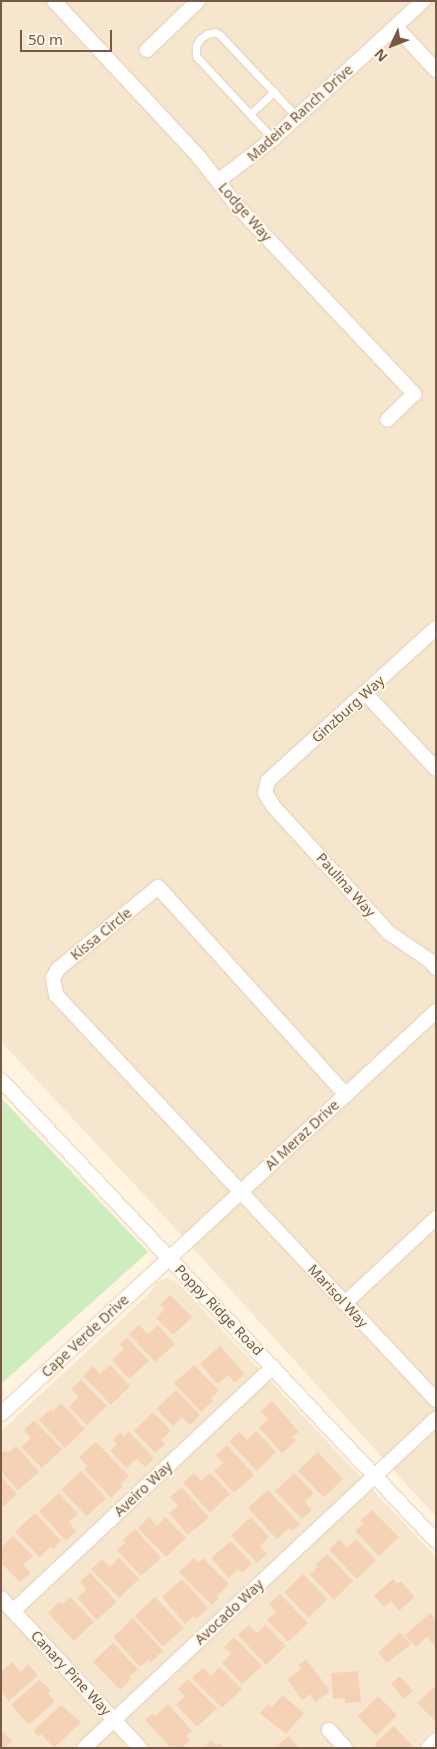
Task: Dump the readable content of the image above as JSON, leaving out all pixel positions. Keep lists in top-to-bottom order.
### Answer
{
  "streets": {
    "street": [
      "Madeira Ranch Drive",
      "Lodge Way",
      "Ginzburg Way",
      "Paulina Way",
      "Kissa Circle",
      "Al Meraz Drive",
      "Marisol Way",
      "Poppy Ridge Road",
      "Cape Verde Drive",
      "Aveiro Way",
      "Avocado Way",
      "Canary Pine Way"
    ]
  },
  "crossings": [
    ["Madeira Ranch Drive", "Lodge Way"],
    ["Ginzburg Way", "Paulina Way"],
    ["Kissa Circle", "Al Meraz Drive"],
    ["Kissa Circle", "Marisol Way"],
    ["Al Meraz Drive", "Marisol Way"],
    ["Al Meraz Drive", "Poppy Ridge Road"],
    ["Al Meraz Drive", "Cape Verde Drive"],
    ["Poppy Ridge Road", "Cape Verde Drive"],
    ["Poppy Ridge Road", "Aveiro Way"],
    ["Poppy Ridge Road", "Avocado Way"],
    ["Aveiro Way", "Canary Pine Way"],
    ["Avocado Way", "Canary Pine Way"]
  ],
  "scale_bar": "50 m",
  "north": "bottom left"
}
